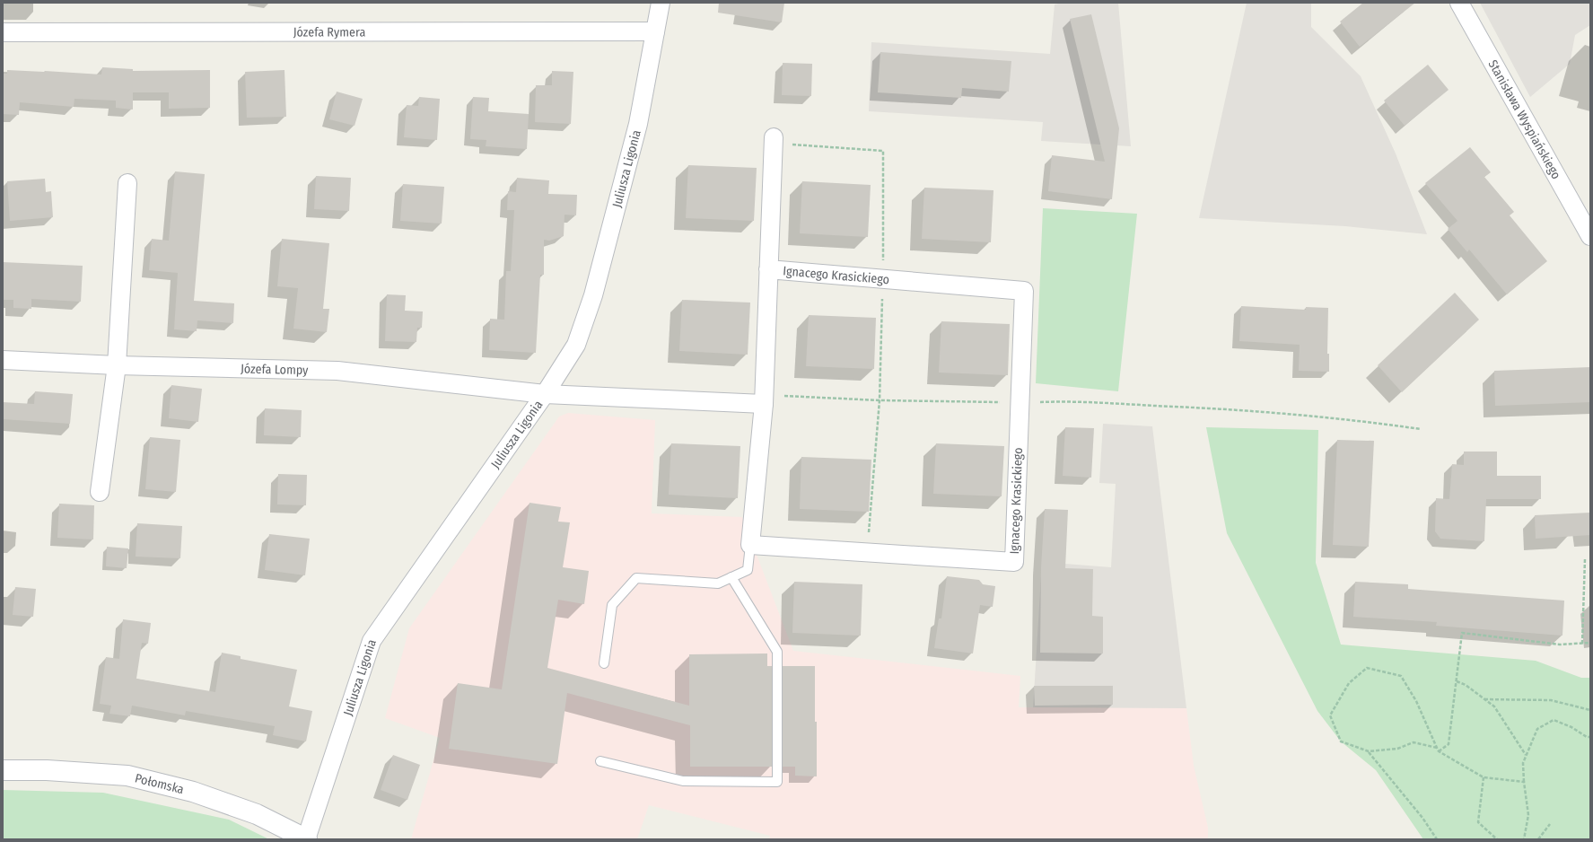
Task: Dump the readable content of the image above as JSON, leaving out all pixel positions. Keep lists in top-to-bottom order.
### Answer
{
  "streets": {
    "street": [
      "Józefa Rymera",
      "Stanisława Wyspiańskiego",
      "Juliusza Ligonia",
      "Ignacego Krasickiego",
      "Józefa Lompy",
      "Połomska"
    ]
  },
  "crossings": [
    ["Józefa Rymera", "Juliusza Ligonia"],
    ["Juliusza Ligonia", "Józefa Lompy"],
    ["Juliusza Ligonia", "Połomska"]
  ]
}
